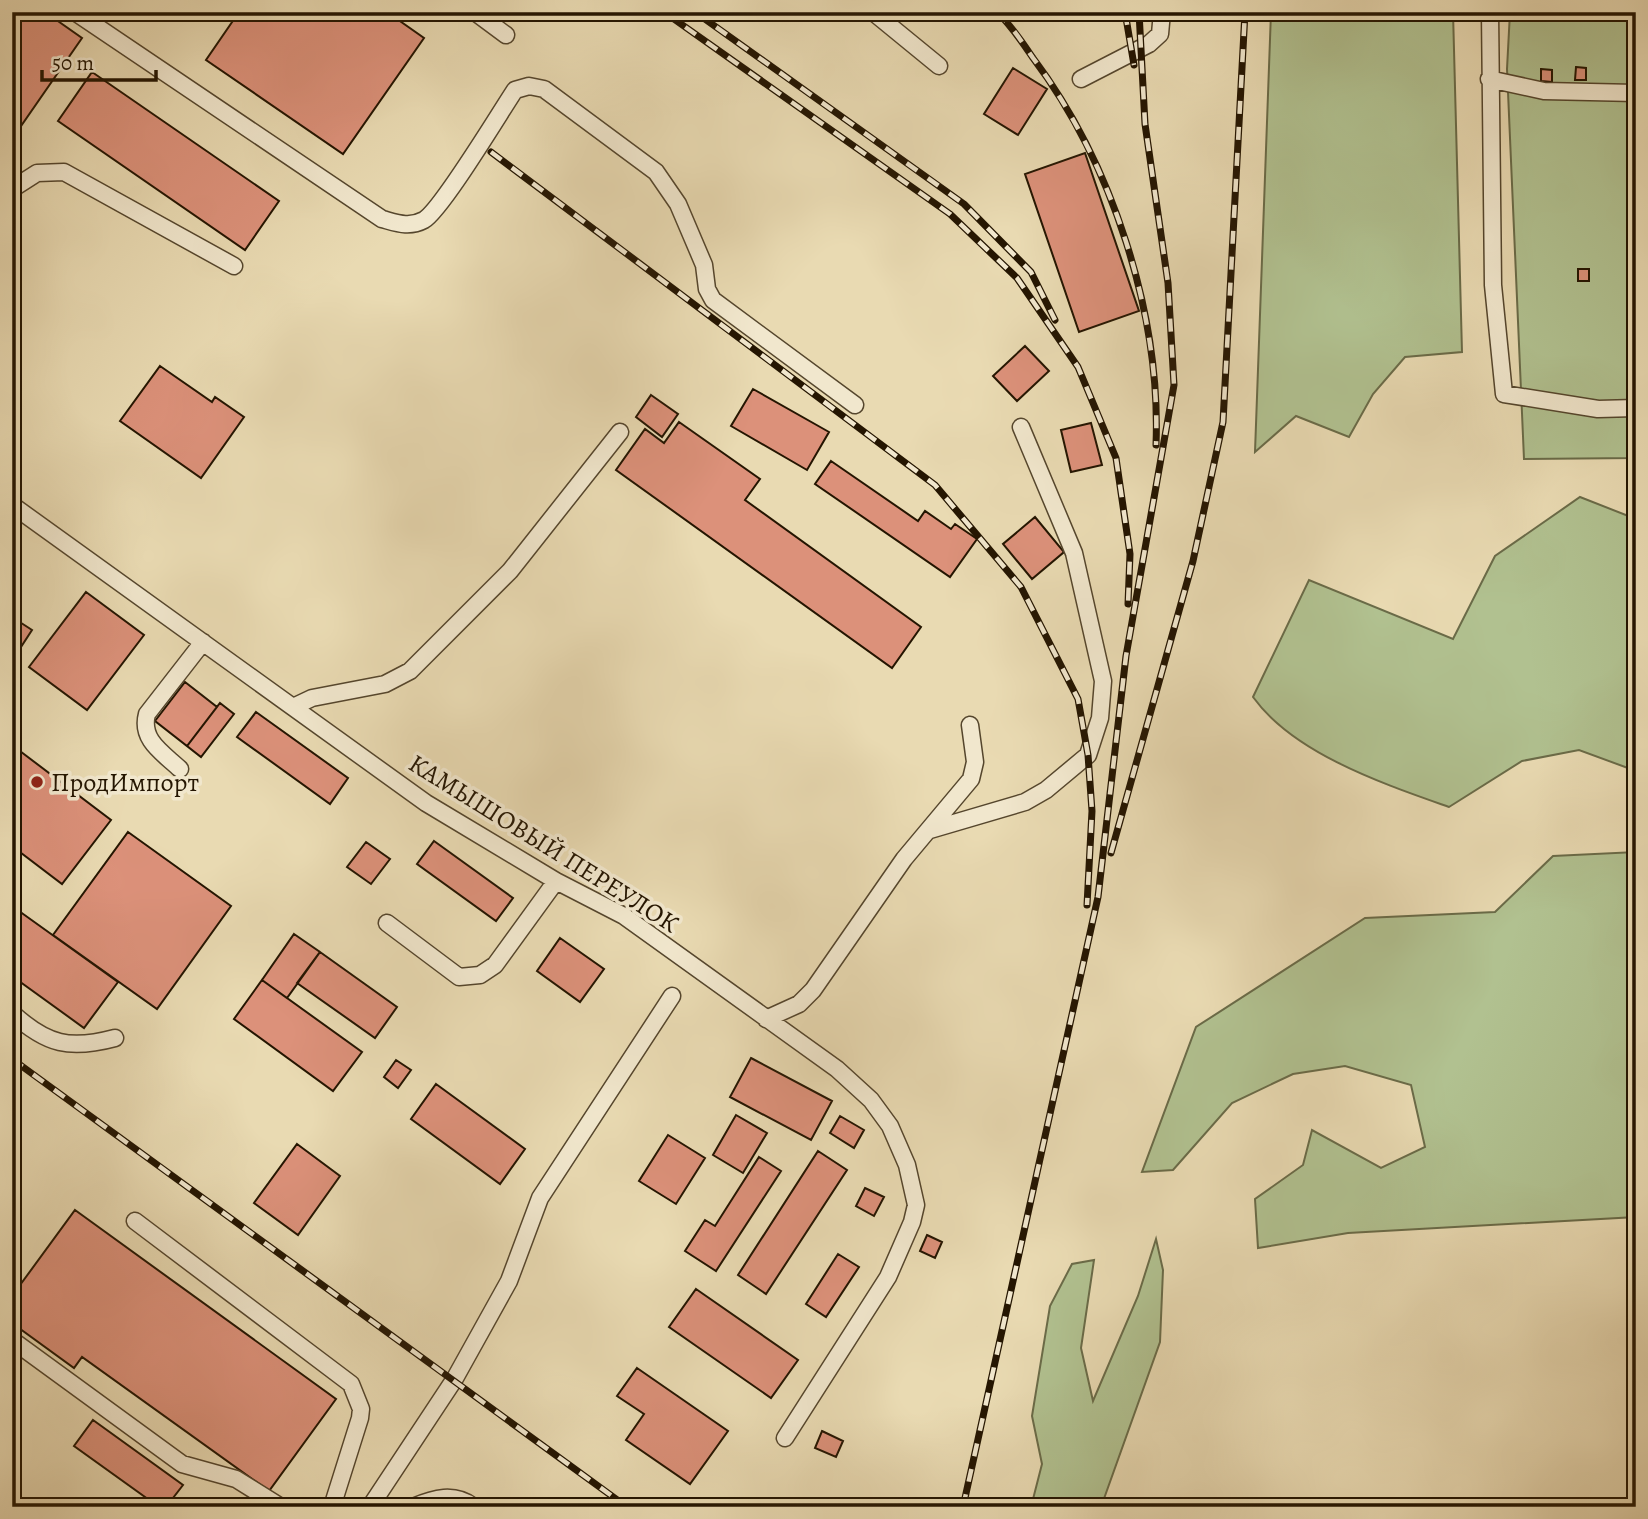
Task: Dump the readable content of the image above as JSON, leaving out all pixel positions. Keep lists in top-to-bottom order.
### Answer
{
  "streets": {
    "street": ["КАМЫШОВЫЙ ПЕРЕУЛОК"]
  },
  "places": ["ПродИмпорт"],
  "scale_bar": "50 m"
}
